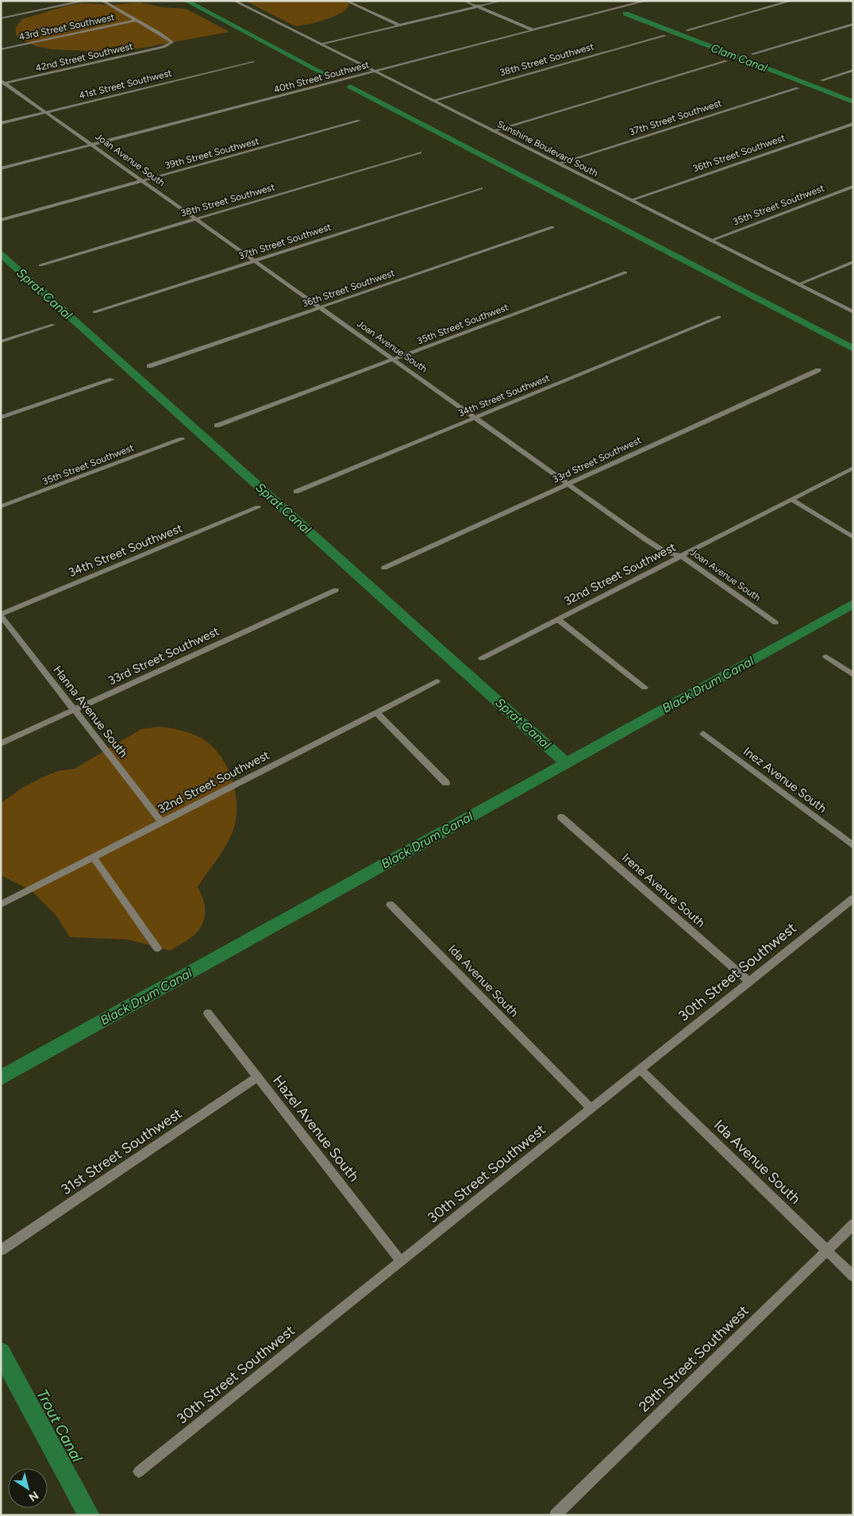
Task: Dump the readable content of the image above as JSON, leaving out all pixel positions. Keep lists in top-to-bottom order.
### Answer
{
  "streets": {
    "street": [
      "43rd Street Southwest",
      "42nd Street Southwest",
      "38th Street Southwest",
      "40th Street Southwest",
      "41st Street Southwest",
      "37th Street Southwest",
      "Sunshine Boulevard South",
      "39th Street Southwest",
      "36th Street Southwest",
      "Joan Avenue South",
      "35th Street Southwest",
      "34th Street Southwest",
      "33rd Street Southwest",
      "32nd Street Southwest",
      "Hanna Avenue South",
      "Inez Avenue South",
      "Irene Avenue South",
      "30th Street Southwest",
      "Ida Avenue South",
      "Hazel Avenue South",
      "31st Street Southwest",
      "29th Street Southwest"
    ]
  },
  "crossings": [
    ["43rd Street Southwest", "42nd Street Southwest"],
    ["42nd Street Southwest", "Joan Avenue South"],
    ["38th Street Southwest", "Sunshine Boulevard South"],
    ["38th Street Southwest", "Joan Avenue South"],
    ["40th Street Southwest", "Sunshine Boulevard South"],
    ["40th Street Southwest", "Joan Avenue South"],
    ["41st Street Southwest", "Joan Avenue South"],
    ["37th Street Southwest", "Sunshine Boulevard South"],
    ["37th Street Southwest", "Joan Avenue South"],
    ["Sunshine Boulevard South", "36th Street Southwest"],
    ["Sunshine Boulevard South", "35th Street Southwest"],
    ["39th Street Southwest", "Joan Avenue South"],
    ["36th Street Southwest", "Joan Avenue South"],
    ["Joan Avenue South", "35th Street Southwest"],
    ["Joan Avenue South", "34th Street Southwest"],
    ["Joan Avenue South", "33rd Street Southwest"],
    ["Joan Avenue South", "32nd Street Southwest"],
    ["34th Street Southwest", "Hanna Avenue South"],
    ["33rd Street Southwest", "Hanna Avenue South"],
    ["32nd Street Southwest", "Hanna Avenue South"],
    ["Irene Avenue South", "30th Street Southwest"],
    ["30th Street Southwest", "Ida Avenue South"],
    ["30th Street Southwest", "Hazel Avenue South"],
    ["Ida Avenue South", "29th Street Southwest"],
    ["Hazel Avenue South", "31st Street Southwest"]
  ],
  "water": [
    "Clam Canal",
    "Sprat Canal",
    "Black Drum Canal",
    "Trout Canal"
  ],
  "north": "bottom right"
}
